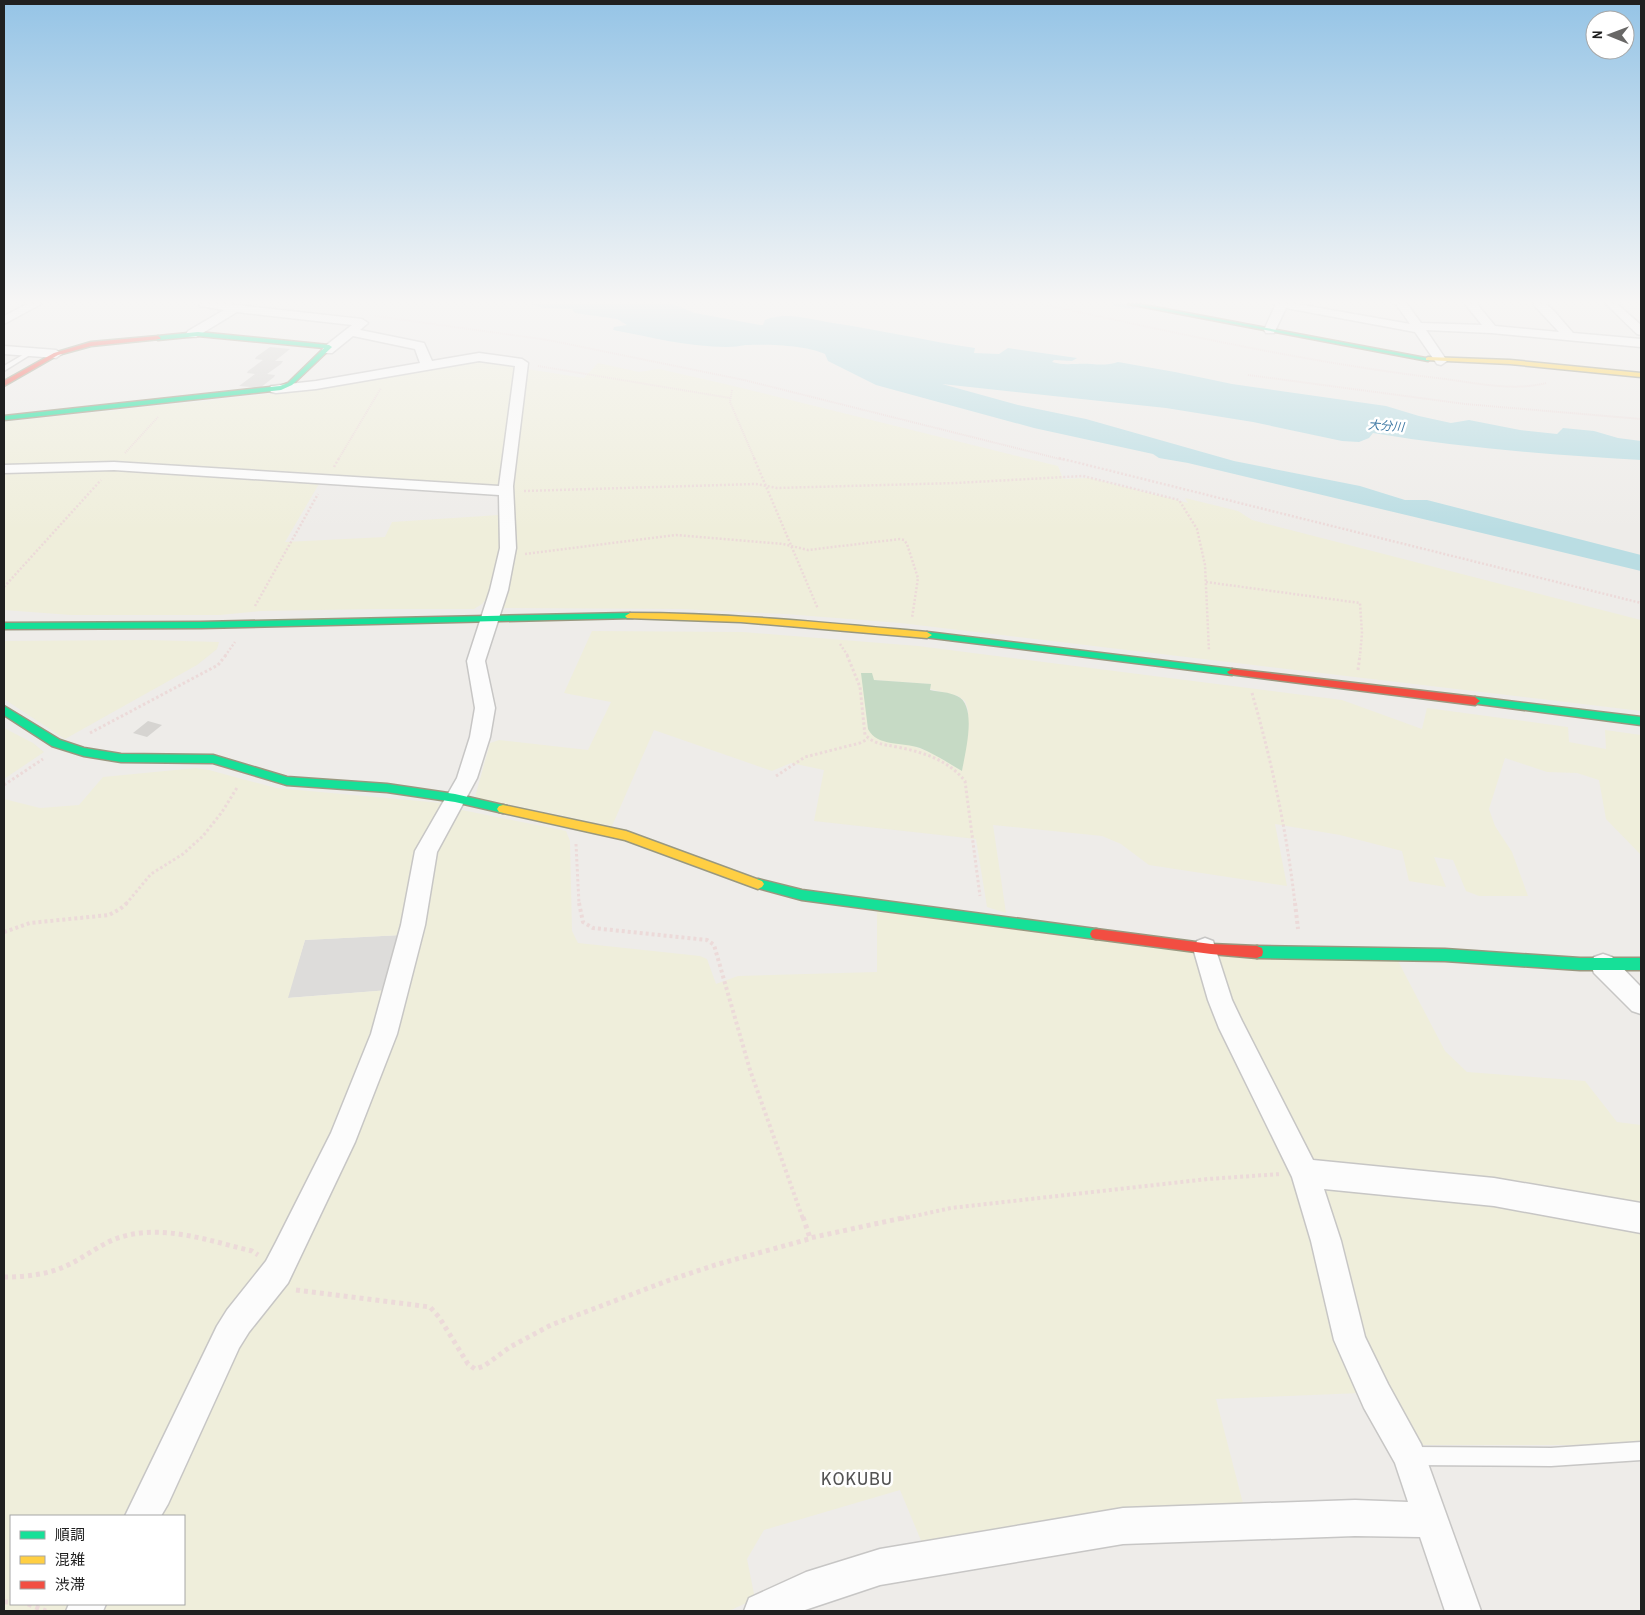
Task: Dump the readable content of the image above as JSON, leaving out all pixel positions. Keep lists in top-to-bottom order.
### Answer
{
  "districts": ["KOKUBU"],
  "water": ["大分川"],
  "legend": ["順調", "混雑", "渋滞"],
  "north": "left"
}
